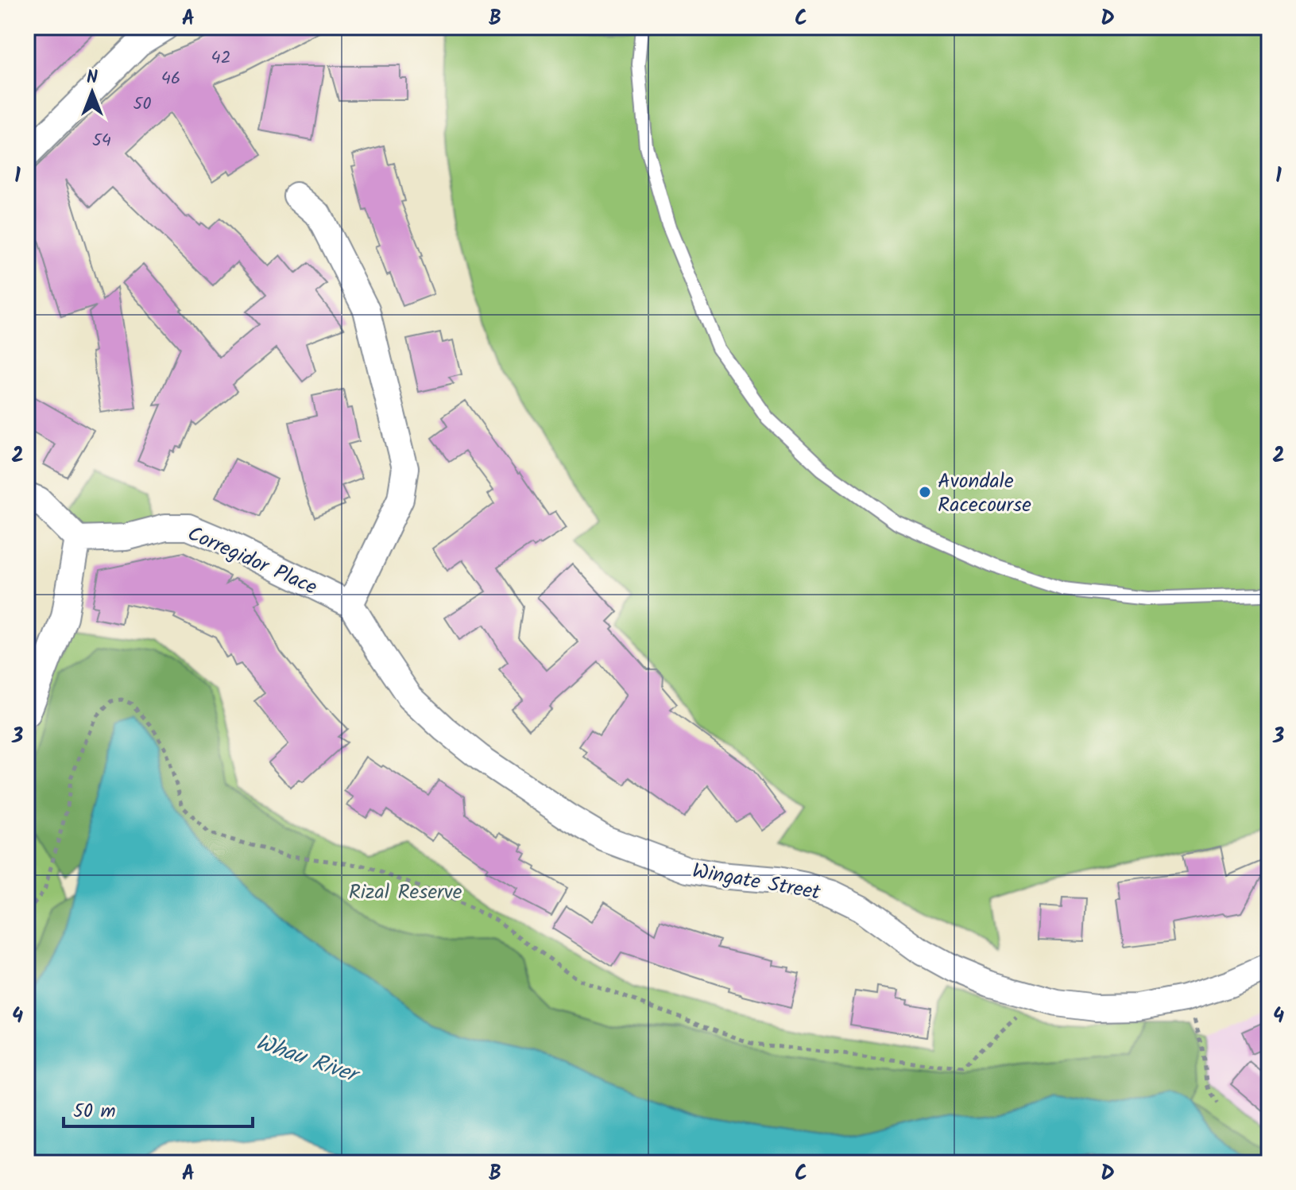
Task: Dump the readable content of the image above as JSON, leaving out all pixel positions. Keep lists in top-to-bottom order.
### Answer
{
  "streets": {
    "street": ["Corregidor Place", "Wingate Street"]
  },
  "crossings": [
    ["Corregidor Place", "Wingate Street"]
  ],
  "water": ["Whau River"],
  "parks": ["Rizal Reserve"],
  "places": ["Avondale Racecourse"],
  "house_numbers": [
    "42",
    "46",
    "50",
    "54"
  ],
  "scale_bar": "50 m",
  "north": "top",
  "grid": {
    "columns": [
      "A",
      "B",
      "C",
      "D"
    ],
    "rows": [
      "1",
      "2",
      "3",
      "4"
    ]
  }
}
